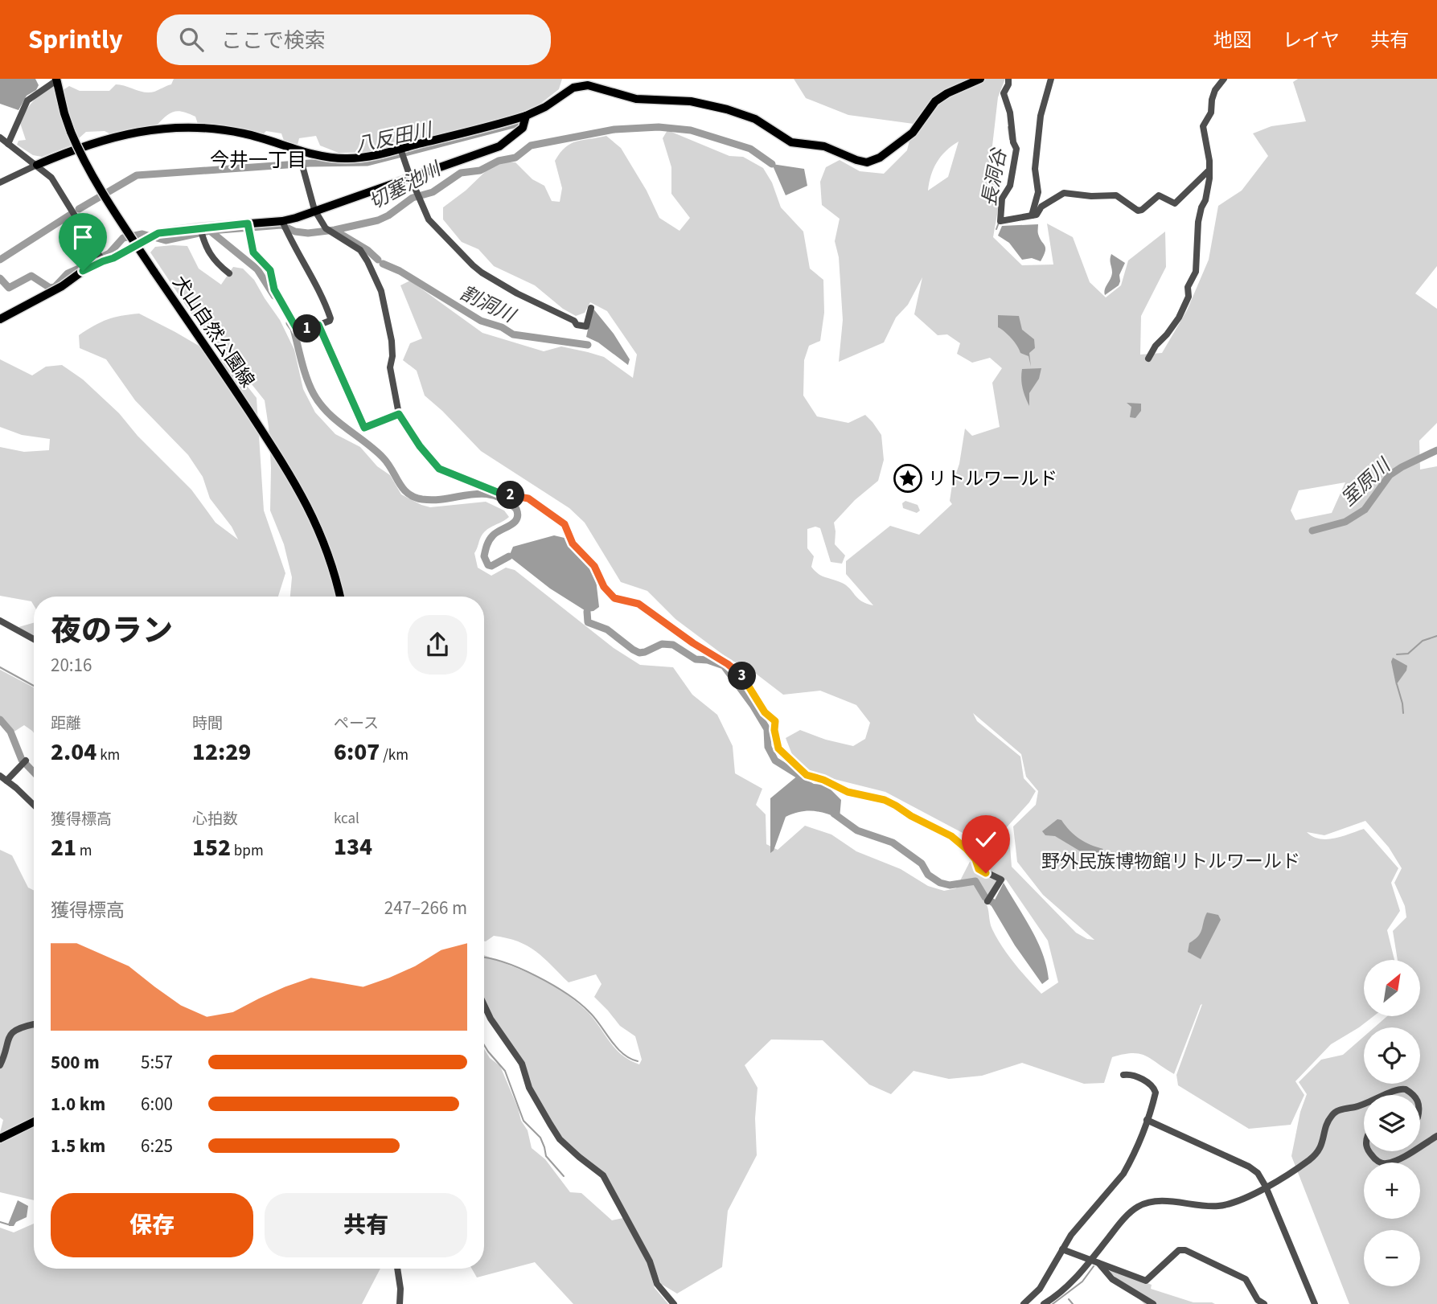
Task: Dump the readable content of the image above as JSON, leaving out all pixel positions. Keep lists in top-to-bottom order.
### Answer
{
  "streets": {
    "main road": ["犬山自然公園線"]
  },
  "districts": ["今井一丁目"],
  "water": [
    "八反田川",
    "長洞谷",
    "切塞池川",
    "割洞川",
    "室原川"
  ],
  "parks": ["野外民族博物館リトルワールド"],
  "places": {
    "place": ["リトルワールド"]
  },
  "north": "top right",
  "page": {
    "header": "Sprintly",
    "search": "ここで検索",
    "nav": ["地図", "レイヤ", "共有"],
    "pins": ["1", "2", "3"],
    "heading": ["夜のラン", "20:16"],
    "stats": [
      ["距離", "2.04 km"],
      ["時間", "12:29"],
      ["ペース", "6:07 /km"],
      ["獲得標高", "21 m"],
      ["心拍数", "152 bpm"],
      ["kcal", "134"]
    ],
    "chart": ["獲得標高", "247–266 m"],
    "map_buttons": ["+", "−"],
    "list": [
      {
        "name": "500 m",
        "note": "5:57"
      },
      {
        "name": "1.0 km",
        "note": "6:00"
      },
      {
        "name": "1.5 km",
        "note": "6:25"
      }
    ],
    "buttons": ["保存", "共有"]
  }
}
